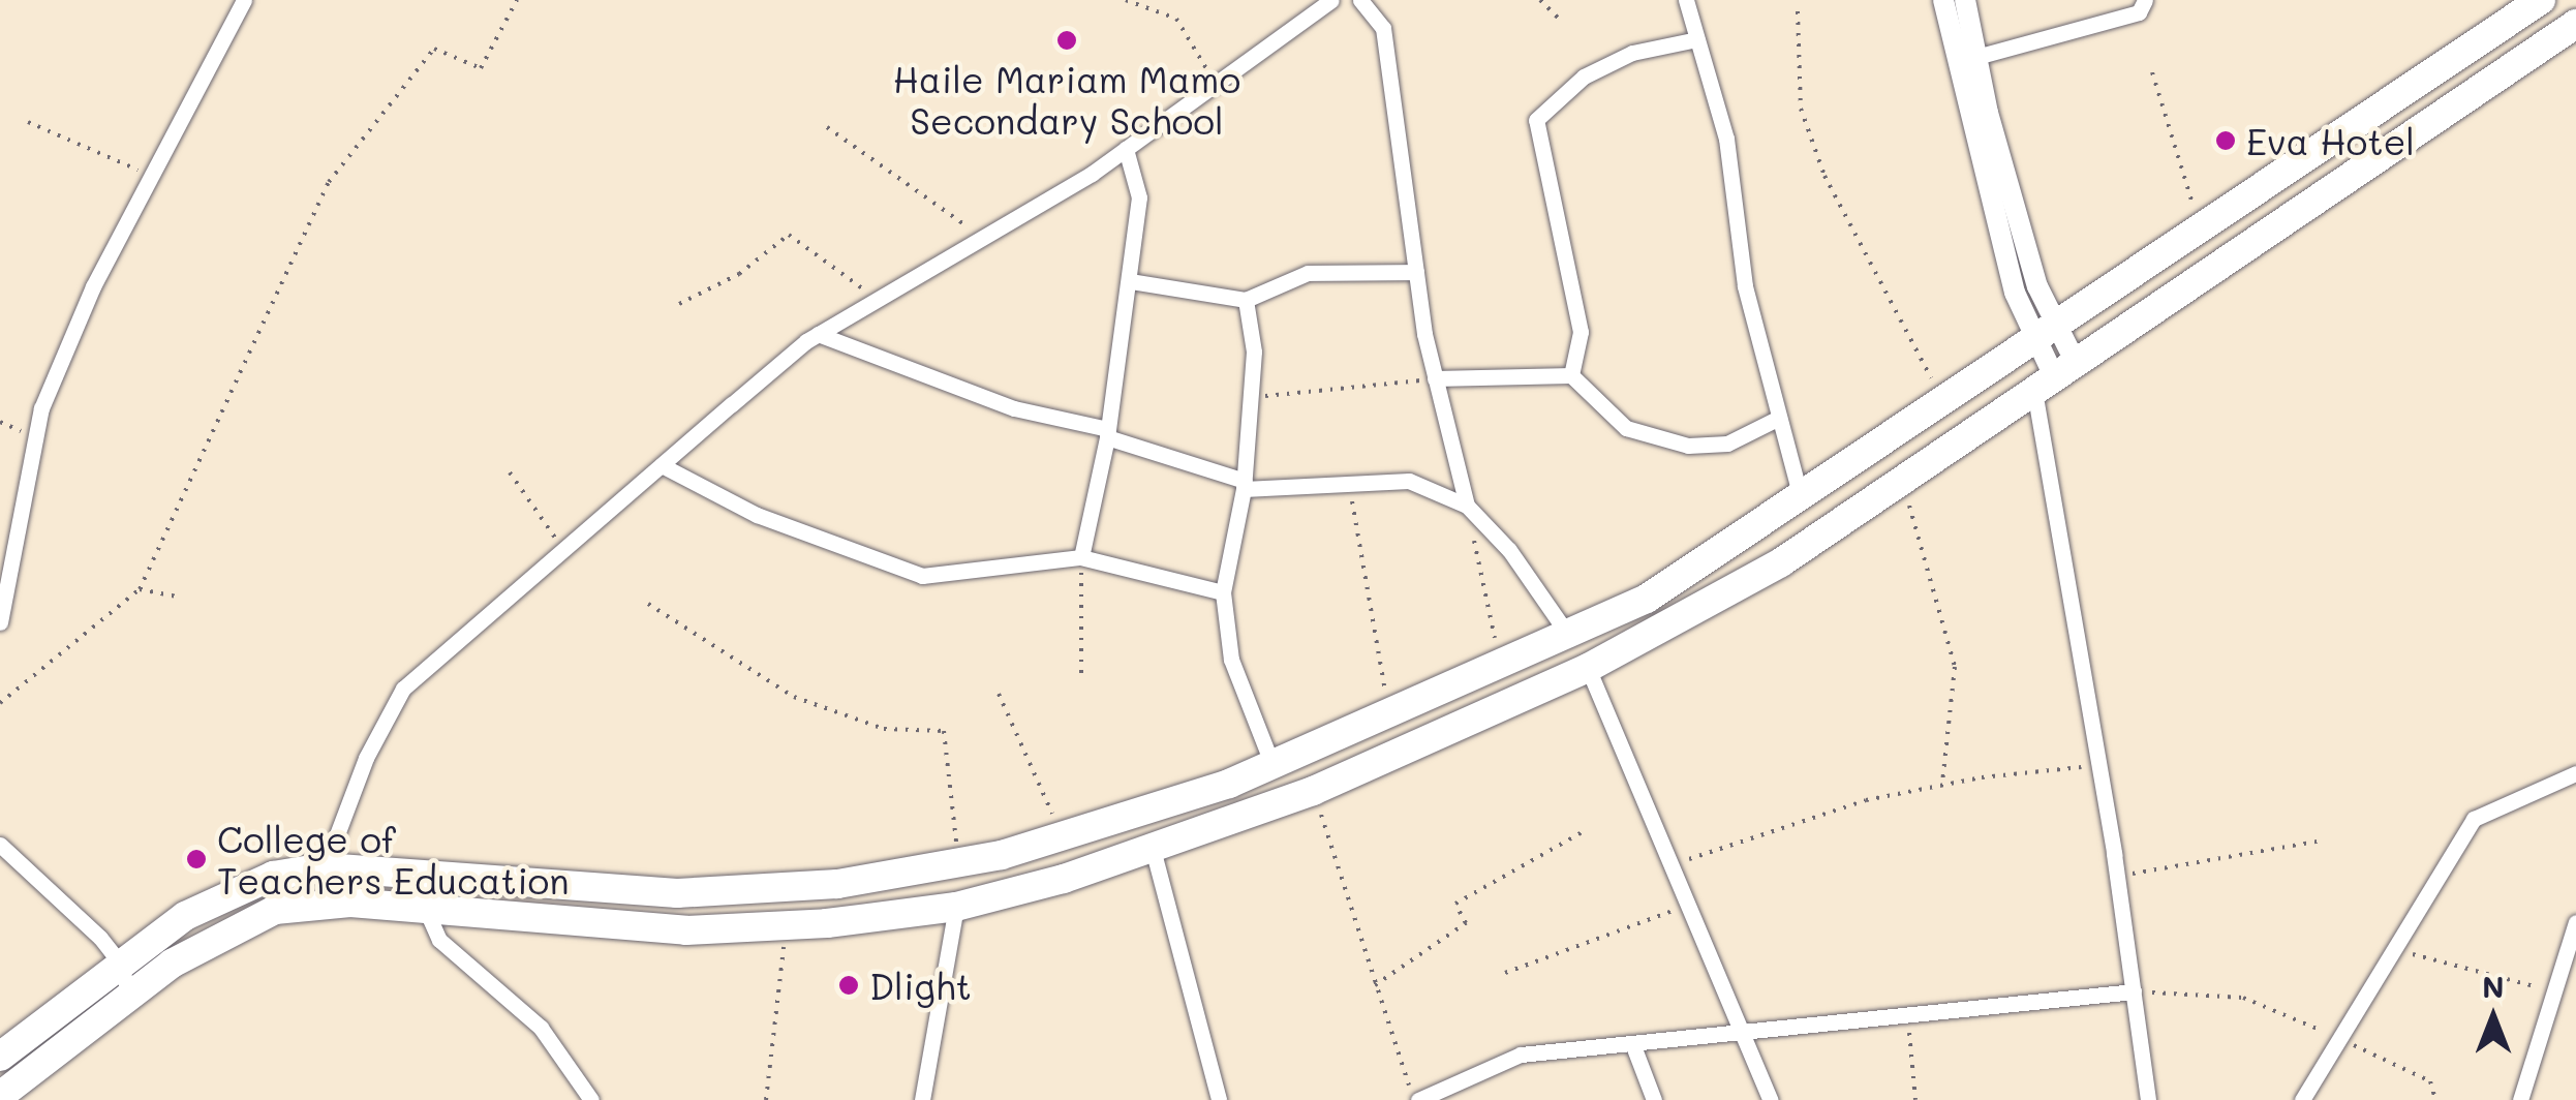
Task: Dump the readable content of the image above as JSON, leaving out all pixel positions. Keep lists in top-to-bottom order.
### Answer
{
  "places": [
    "Haile Mariam Mamo Secondary School",
    "Eva Hotel",
    "College of Teachers Education",
    "Dlight"
  ],
  "north": "top"
}
